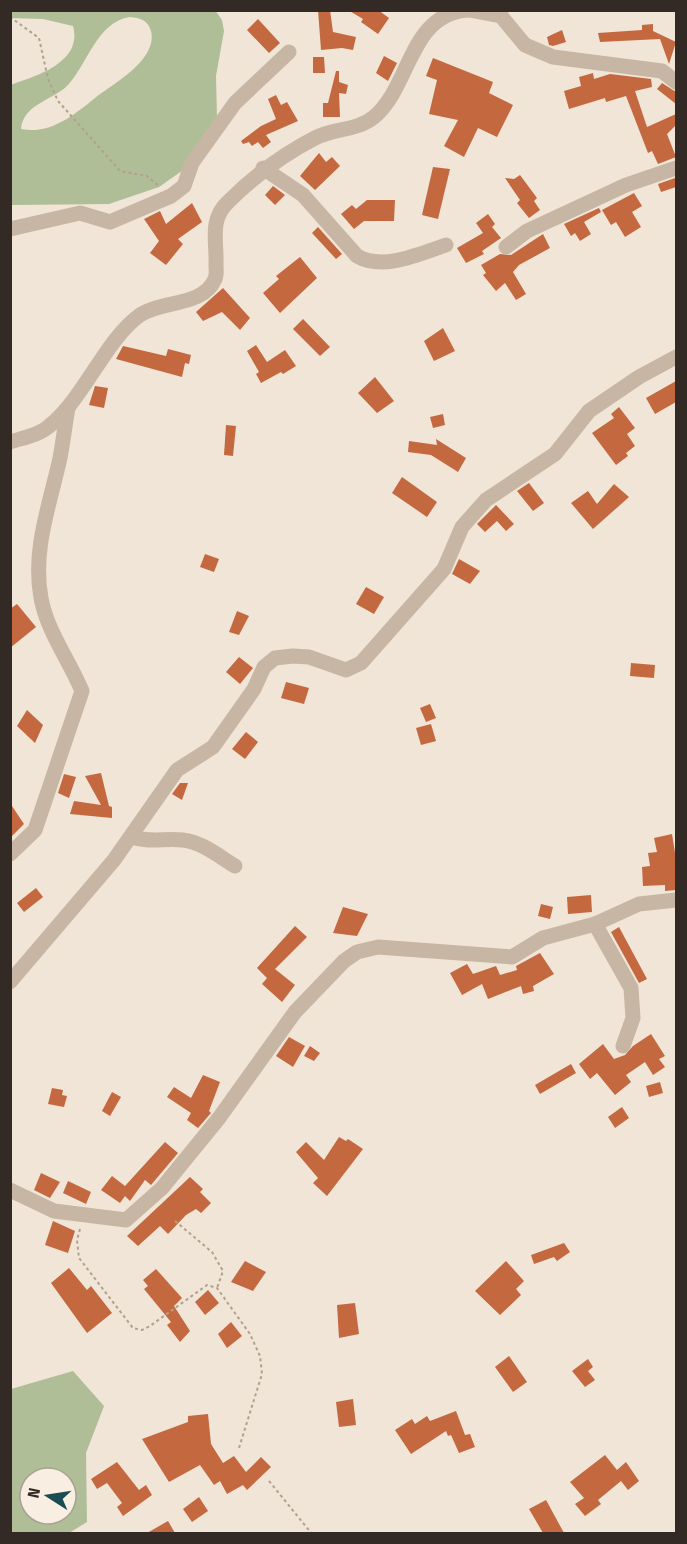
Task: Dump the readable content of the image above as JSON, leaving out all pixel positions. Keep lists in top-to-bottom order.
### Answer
{
  "north": "left"
}
